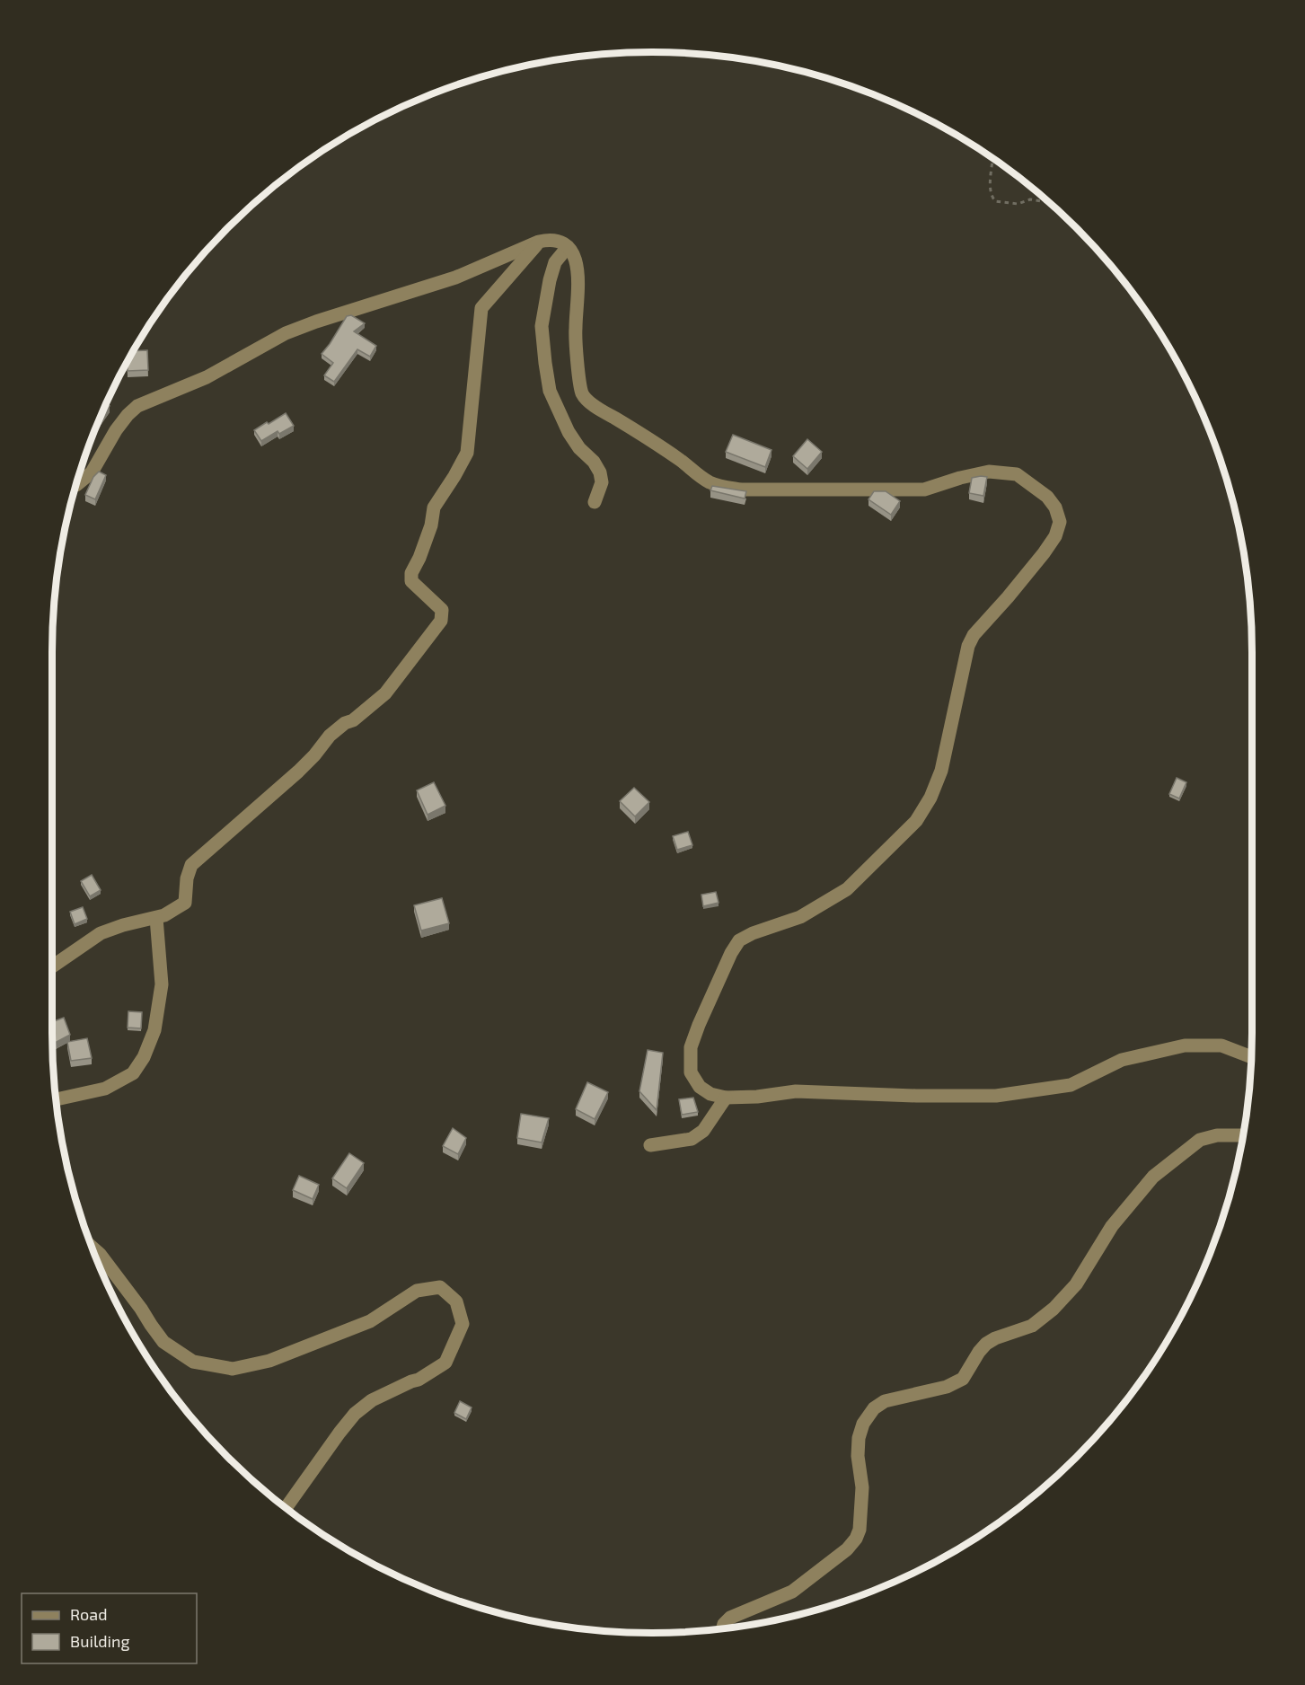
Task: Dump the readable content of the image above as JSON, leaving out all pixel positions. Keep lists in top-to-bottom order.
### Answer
{
  "legend": ["Road", "Building"]
}
